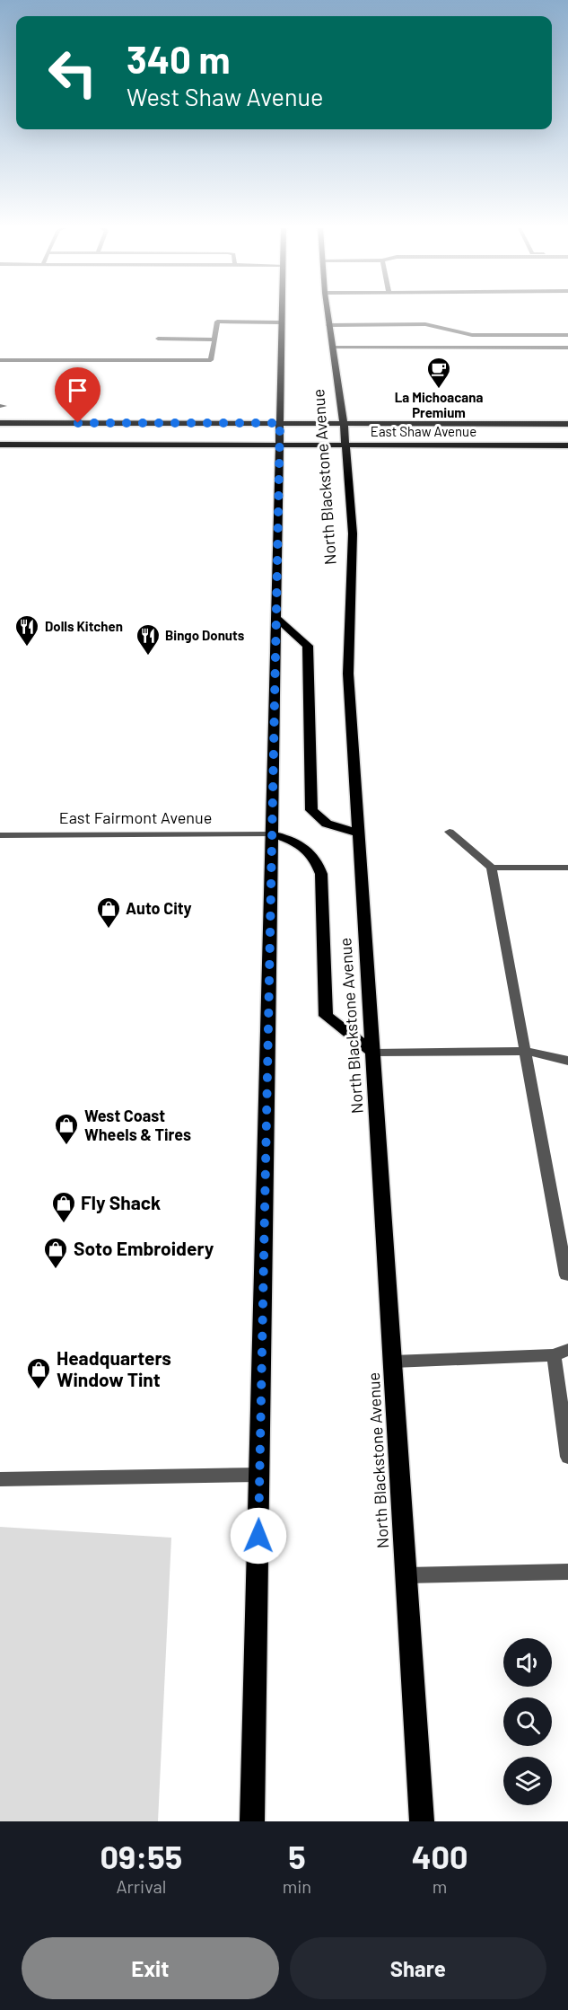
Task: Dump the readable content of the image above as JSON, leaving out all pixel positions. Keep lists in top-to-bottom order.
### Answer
{
  "streets": {
    "main road": ["East Shaw Avenue", "North Blackstone Avenue"],
    "street": ["East Fairmont Avenue"]
  },
  "crossings": [
    ["East Shaw Avenue", "North Blackstone Avenue"]
  ],
  "places": {
    "cafe": ["La Michoacana Premium"],
    "restaurant": ["Dolls Kitchen", "Bingo Donuts"],
    "shop": [
      "Auto City",
      "West Coast Wheels & Tires",
      "Fly Shack",
      "Soto Embroidery",
      "Headquarters Window Tint"
    ]
  },
  "page": {
    "turn": ["340 m", "West Shaw Avenue"],
    "eta": [
      "09:55",
      "Arrival",
      "5",
      "min",
      "400",
      "m"
    ],
    "buttons": ["Exit", "Share"]
  }
}
